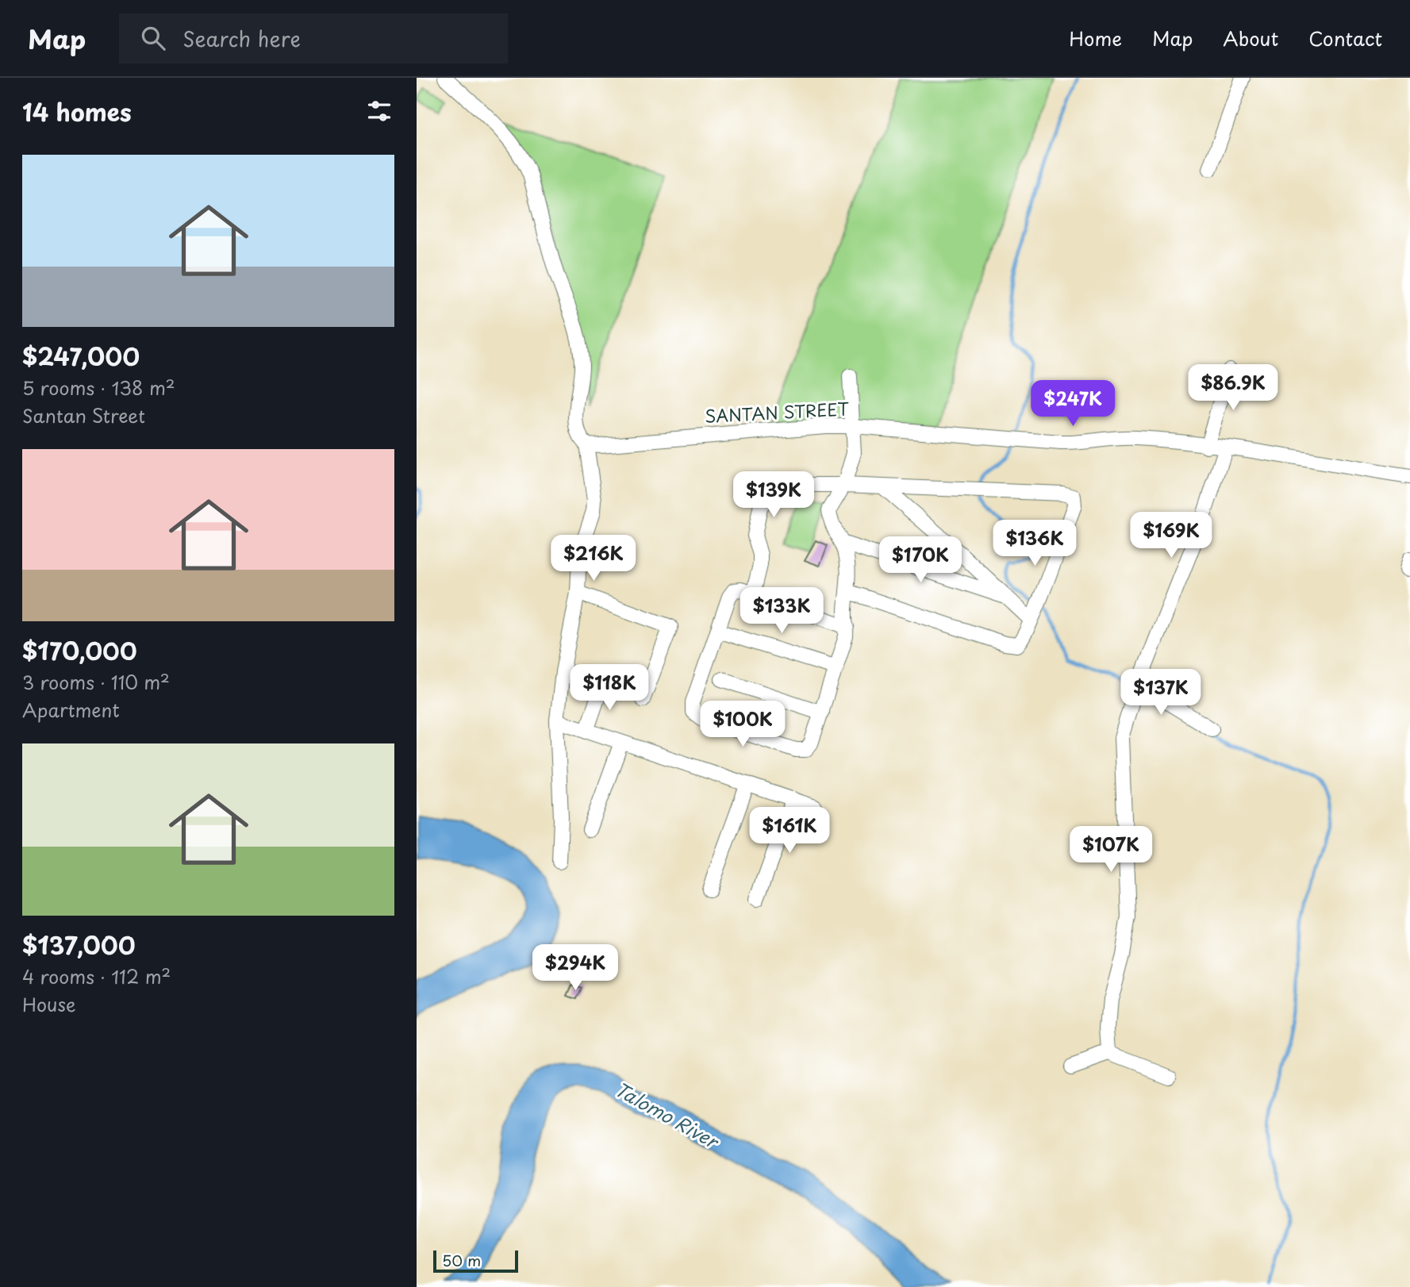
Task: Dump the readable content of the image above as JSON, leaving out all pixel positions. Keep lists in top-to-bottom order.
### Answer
{
  "streets": {
    "street": ["SANTAN STREET"]
  },
  "water": ["Talomo River"],
  "scale_bar": "50 m",
  "page": {
    "header": "Map",
    "search": "Search here",
    "nav": [
      "Home",
      "Map",
      "About",
      "Contact"
    ],
    "heading": "14 homes",
    "list": [
      {
        "name": "$247,000",
        "note": "5 rooms · 138 m² · Santan Street"
      },
      {
        "name": "$170,000",
        "note": "3 rooms · 110 m² · Apartment"
      },
      {
        "name": "$137,000",
        "note": "4 rooms · 112 m² · House"
      }
    ],
    "price": [
      "$86.9K",
      "$247K",
      "$139K",
      "$169K",
      "$136K",
      "$216K",
      "$170K",
      "$133K",
      "$118K",
      "$137K",
      "$100K",
      "$161K",
      "$107K",
      "$294K"
    ],
    "scale": "50 m"
  }
}
